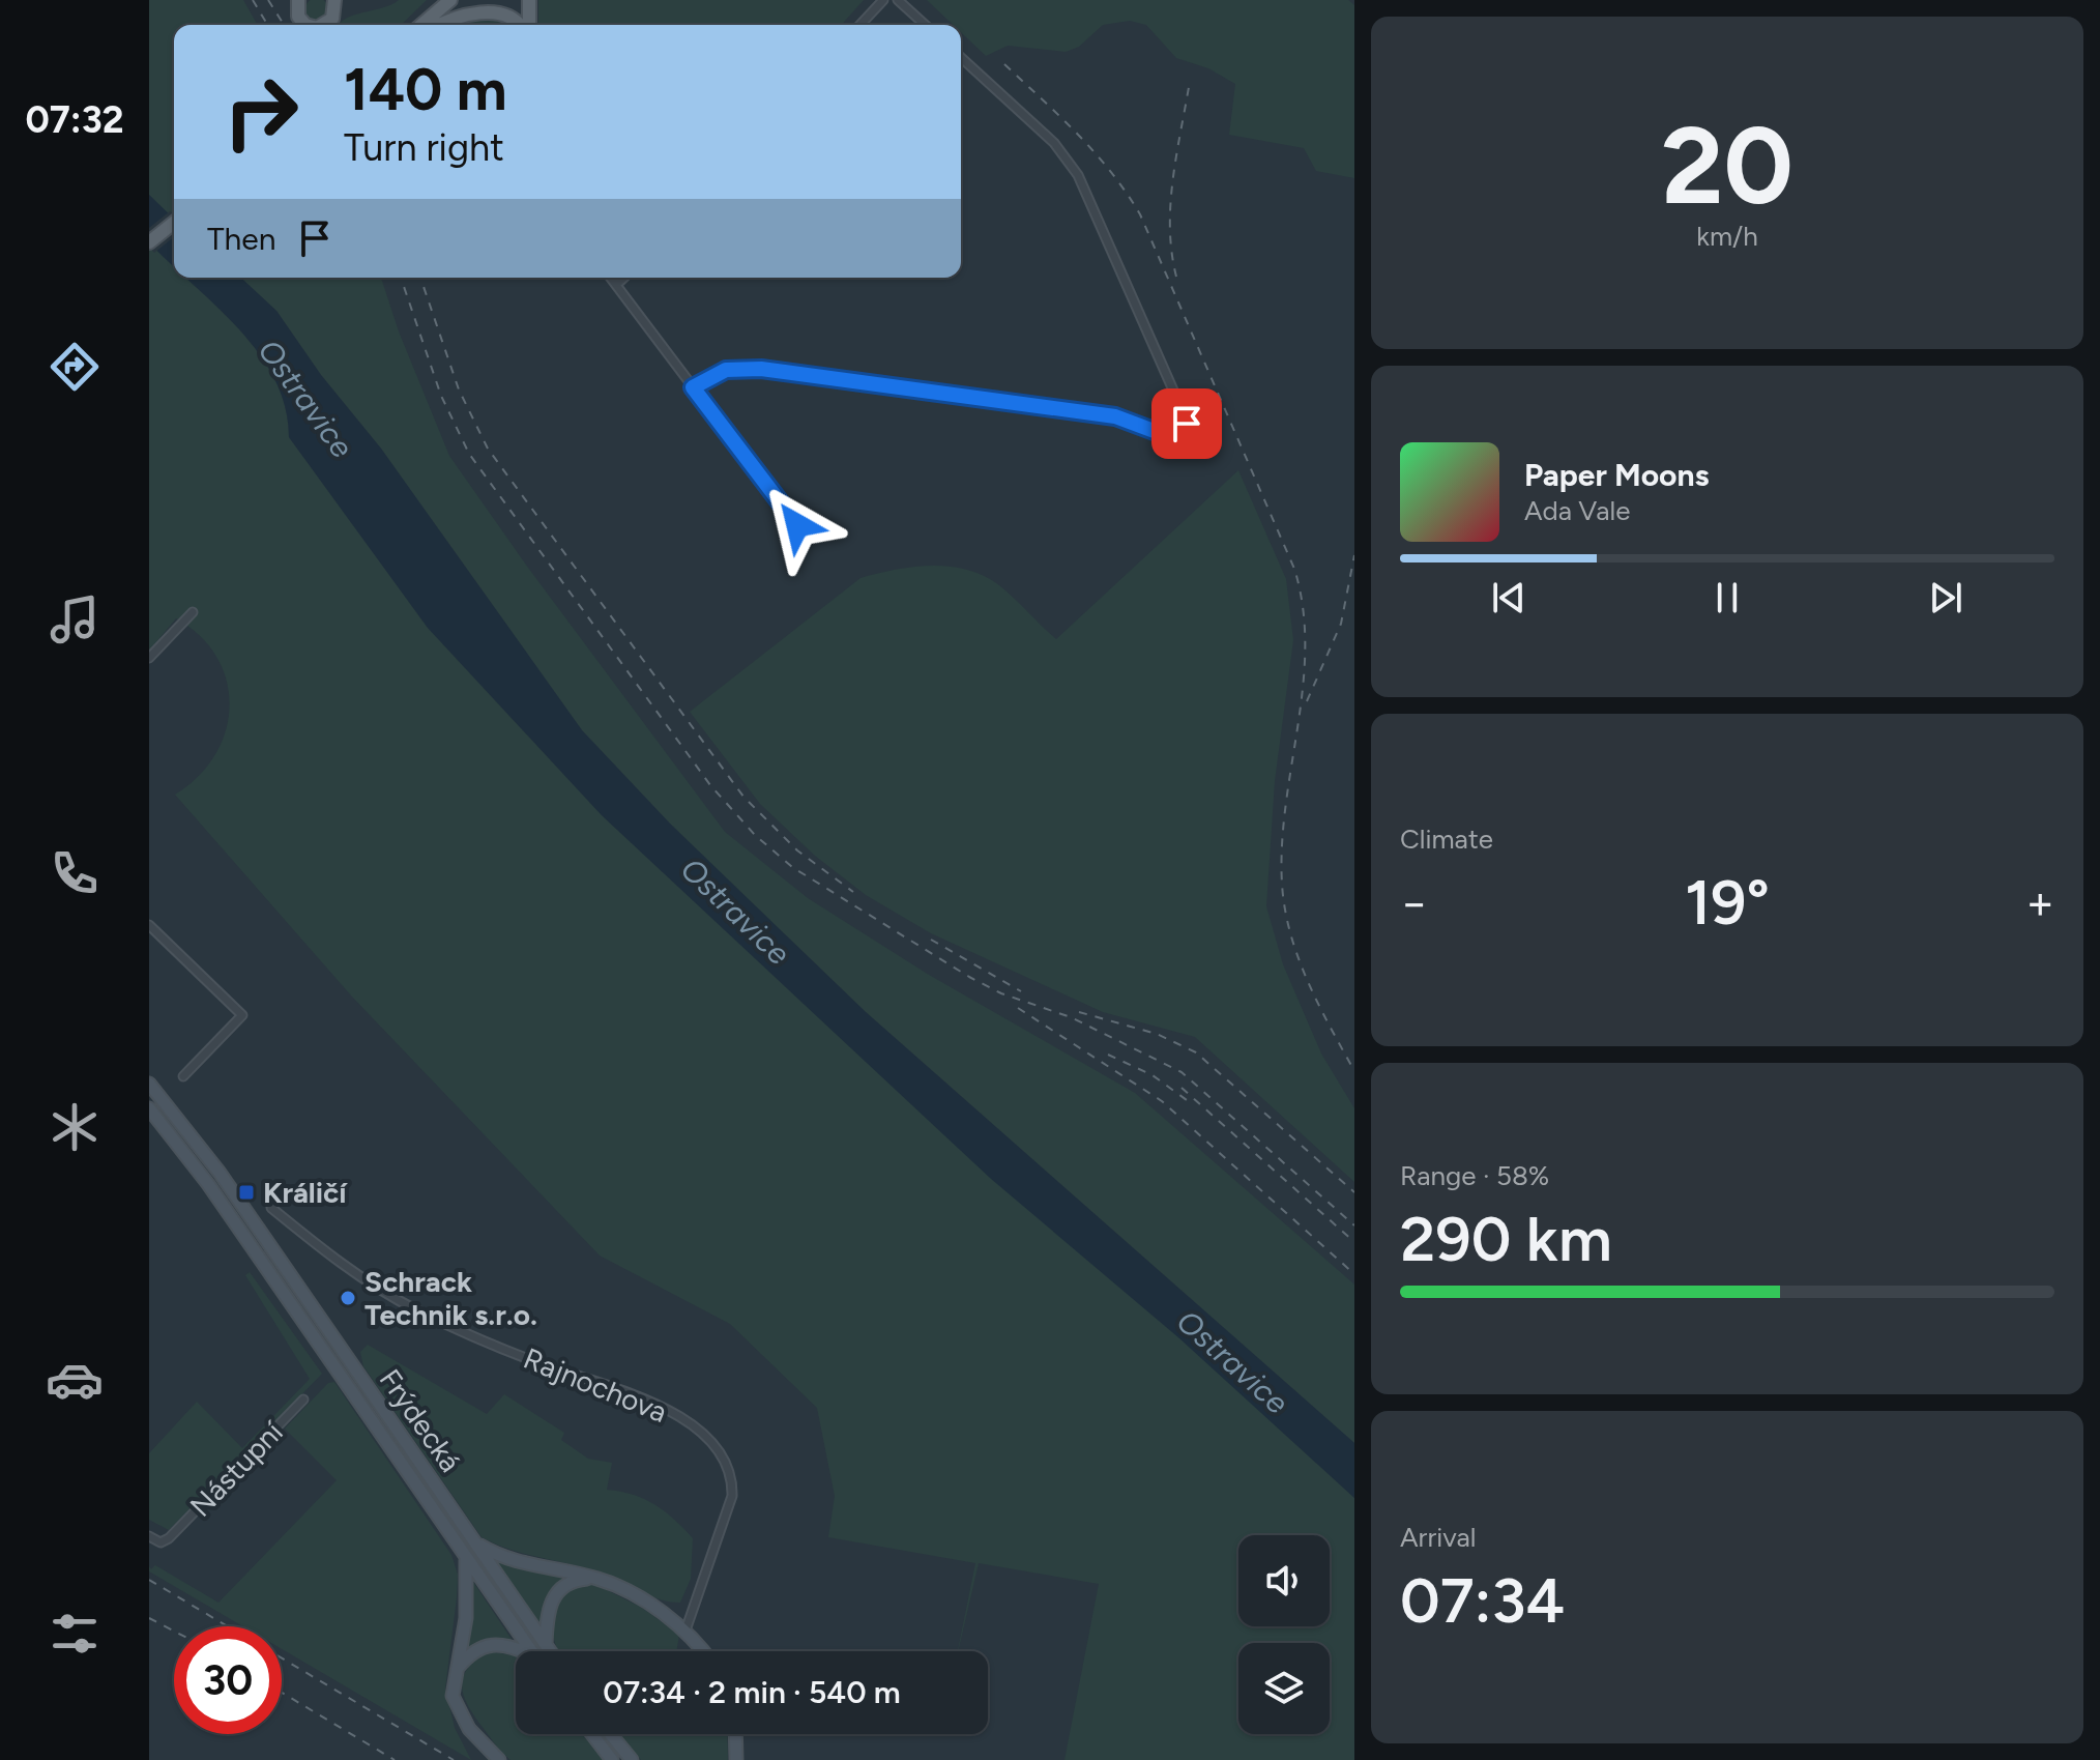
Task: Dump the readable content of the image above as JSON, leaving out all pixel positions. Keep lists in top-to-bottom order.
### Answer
{
  "streets": {
    "main road": ["Frýdecká"],
    "street": ["Rajnochova", "Nástupní"]
  },
  "water": ["Ostravice"],
  "places": {
    "transit": ["Králičí"],
    "other": ["Schrack Technik s.r.o."]
  },
  "page": {
    "tabs": "07:32",
    "tile": [
      ["20", "km/h"],
      "Climate",
      ["Range · 58%", "290 km"],
      ["Arrival", "07:34"]
    ],
    "turn": ["140 m", "Turn right"],
    "then": "Then",
    "song": ["Paper Moons", "Ada Vale"],
    "heat": ["−", "19°", "+"],
    "limit": "30",
    "trip": "07:34 · 2 min · 540 m"
  }
}
